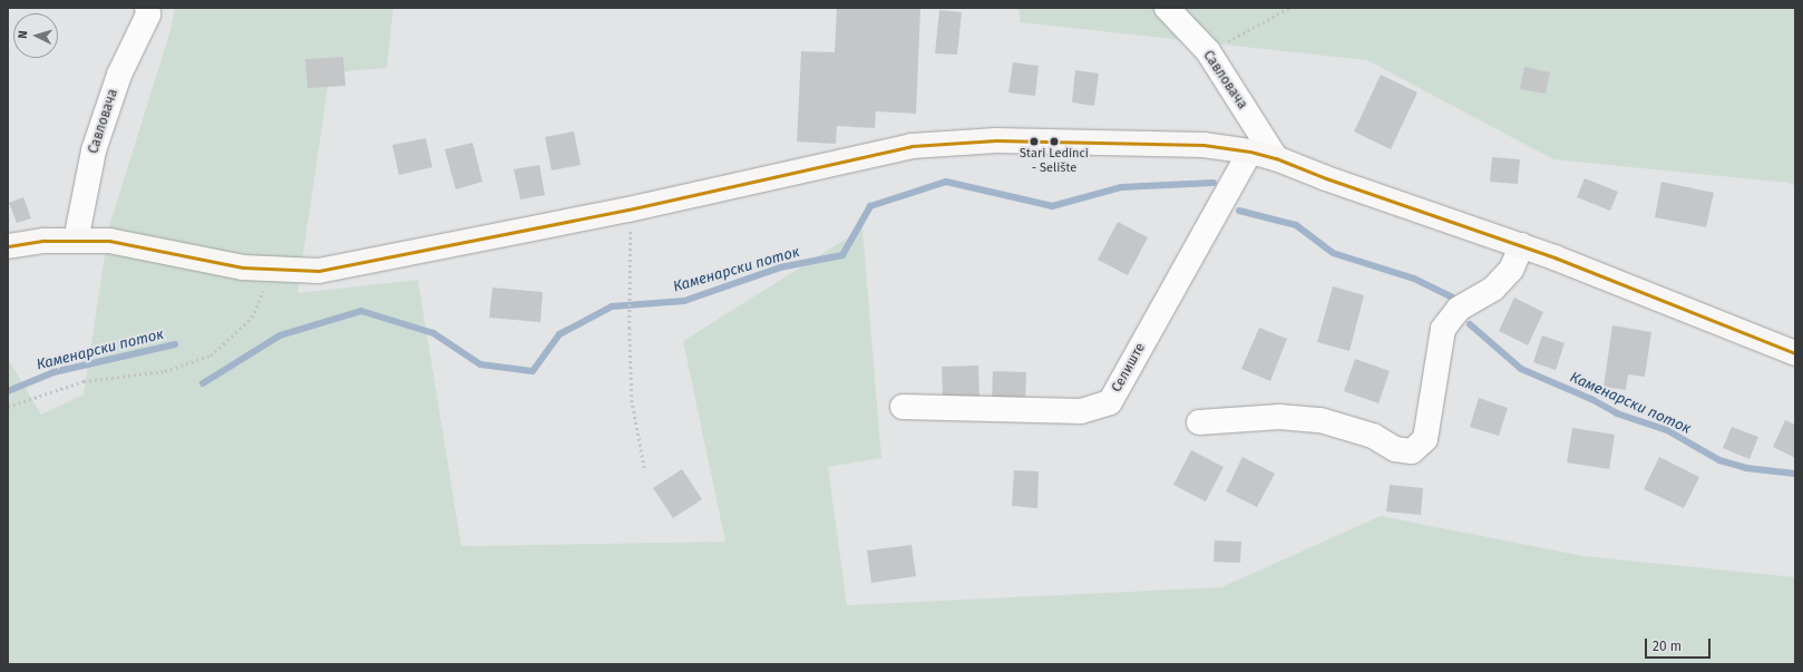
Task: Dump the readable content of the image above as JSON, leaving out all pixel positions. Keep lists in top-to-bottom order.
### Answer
{
  "streets": {
    "street": ["Савловача", "Селиште"]
  },
  "water": ["Каменарски поток"],
  "places": ["Stari Ledinci - Selište"],
  "scale_bar": "20 m",
  "north": "left"
}
